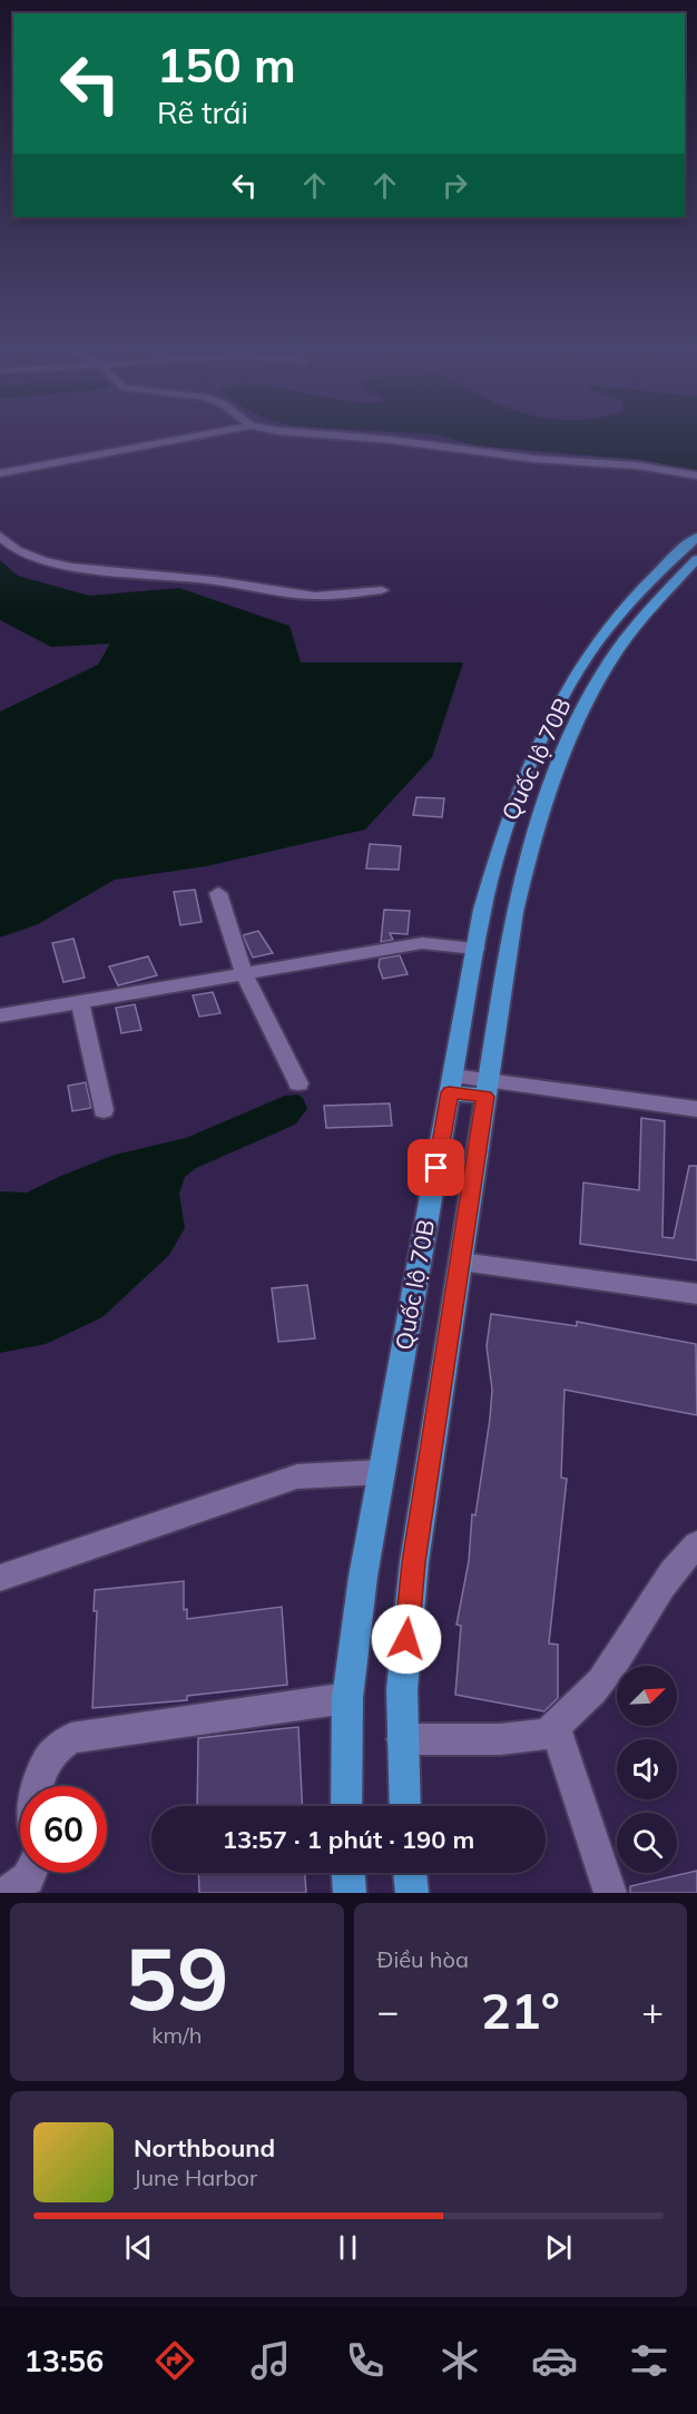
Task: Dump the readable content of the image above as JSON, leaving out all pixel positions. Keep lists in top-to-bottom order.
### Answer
{
  "streets": {
    "main road": ["Quốc lộ 70B"]
  },
  "north": "top right",
  "page": {
    "turn": ["150 m", "Rẽ trái"],
    "limit": "60",
    "trip": "13:57 · 1 phút · 190 m",
    "tile": [
      ["59", "km/h"],
      "Điều hòa"
    ],
    "heat": ["−", "21°", "+"],
    "song": ["Northbound", "June Harbor"],
    "tabs": "13:56"
  }
}
